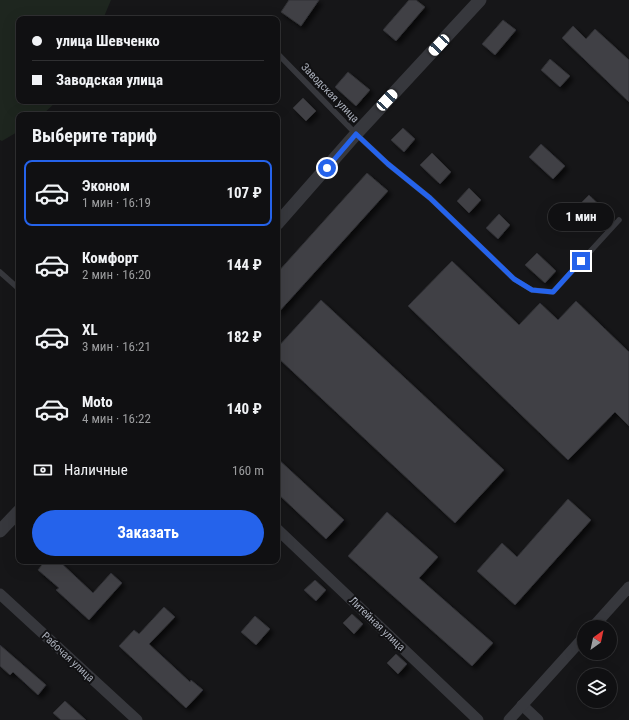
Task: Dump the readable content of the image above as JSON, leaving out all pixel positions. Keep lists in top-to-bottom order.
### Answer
{
  "streets": {
    "street": ["Литейная улица", "Рабочая улица"],
    "lane": ["Заводская улица"]
  },
  "north": "top right",
  "page": {
    "banner": ["улица Шевченко", "Заводская улица"],
    "heading": "Выберите тариф",
    "list": [
      {
        "name": "Эконом",
        "note": "1 мин · 16:19",
        "value": "107 ₽"
      },
      {
        "name": "Комфорт",
        "note": "2 мин · 16:20",
        "value": "144 ₽"
      },
      {
        "name": "XL",
        "note": "3 мин · 16:21",
        "value": "182 ₽"
      },
      {
        "name": "Moto",
        "note": "4 мин · 16:22",
        "value": "140 ₽"
      }
    ],
    "bubble": "1 мин",
    "pay": ["Наличные", "160 m"],
    "buttons": "Заказать"
  }
}
